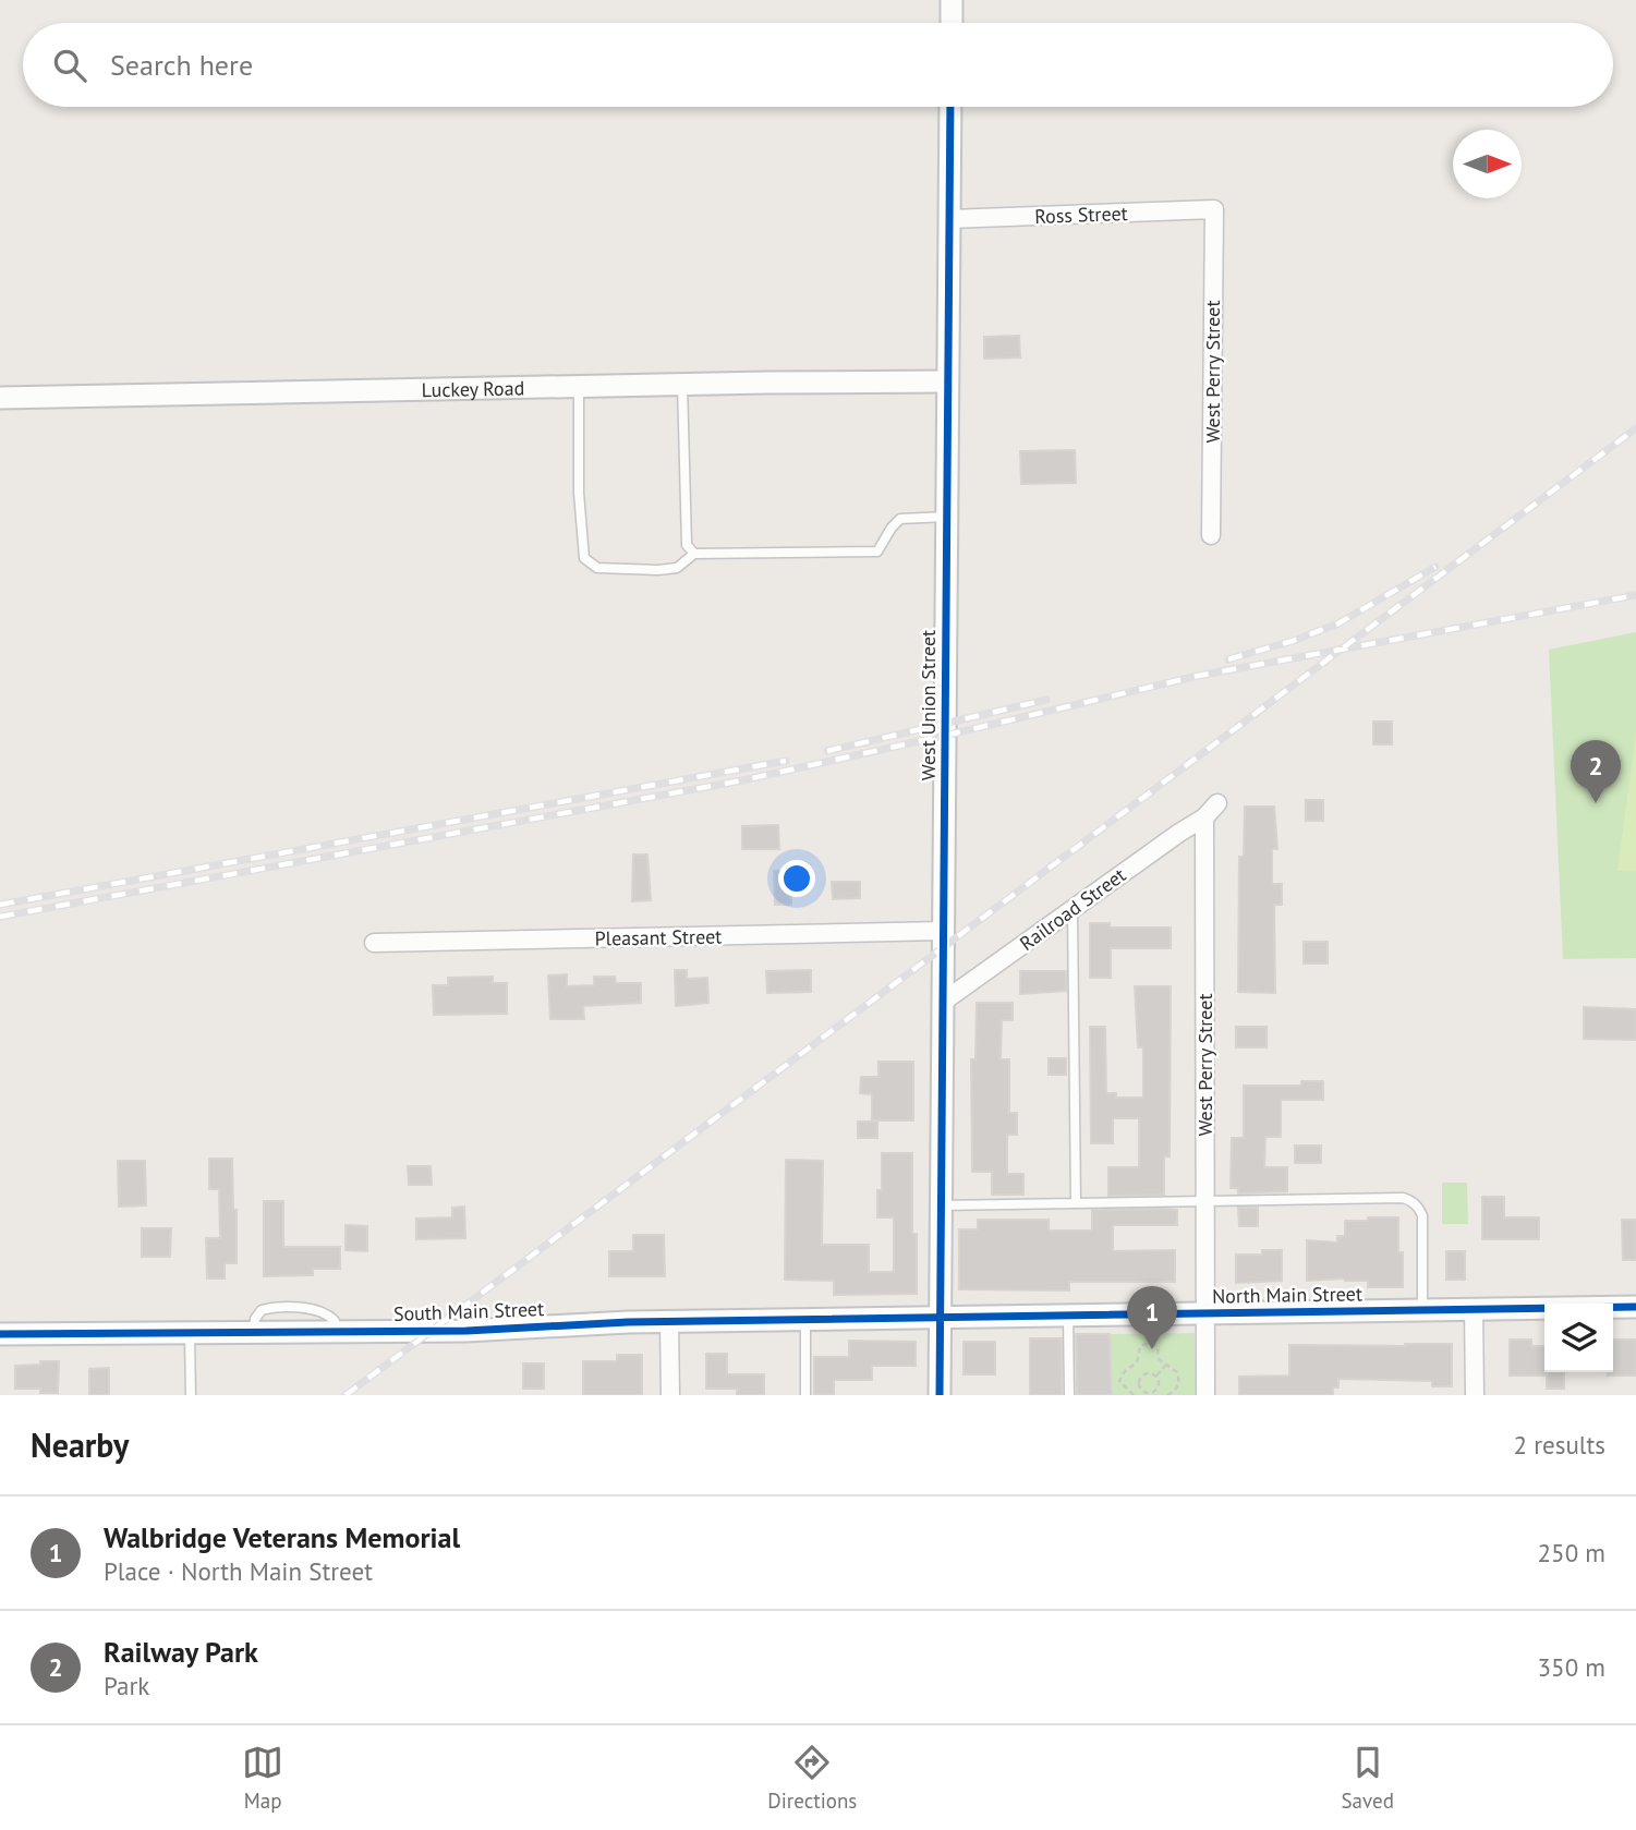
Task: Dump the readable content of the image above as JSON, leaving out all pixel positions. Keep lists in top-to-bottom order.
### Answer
{
  "streets": {
    "street": [
      "Ross Street",
      "West Perry Street",
      "Luckey Road",
      "West Union Street",
      "Railroad Street",
      "Pleasant Street",
      "North Main Street",
      "South Main Street"
    ]
  },
  "crossings": [
    ["Ross Street", "West Perry Street"],
    ["Ross Street", "West Union Street"],
    ["West Perry Street", "Railroad Street"],
    ["West Perry Street", "North Main Street"],
    ["Luckey Road", "West Union Street"],
    ["West Union Street", "Railroad Street"],
    ["West Union Street", "Pleasant Street"],
    ["West Union Street", "North Main Street"],
    ["West Union Street", "South Main Street"],
    ["North Main Street", "South Main Street"]
  ],
  "north": "right",
  "page": {
    "search": "Search here",
    "pins": ["2", "1"],
    "heading": ["Nearby", "2 results"],
    "list": [
      {
        "mark": "1",
        "name": "Walbridge Veterans Memorial",
        "note": "Place · North Main Street",
        "value": "250 m"
      },
      {
        "mark": "2",
        "name": "Railway Park",
        "note": "Park",
        "value": "350 m"
      }
    ],
    "nav": ["Map", "Directions", "Saved"]
  }
}
